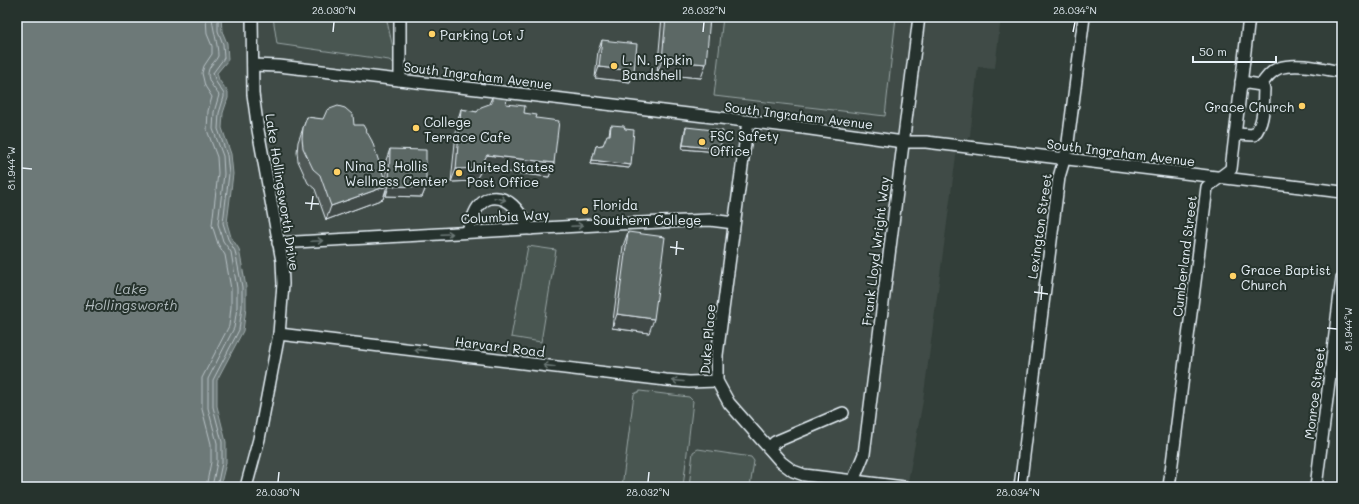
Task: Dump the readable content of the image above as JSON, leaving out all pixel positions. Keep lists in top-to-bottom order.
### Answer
{
  "streets": {
    "street": [
      "South Ingraham Avenue",
      "Lake Hollingsworth Drive",
      "Columbia Way",
      "Lexington Street",
      "Frank Lloyd Wright Way",
      "Cumberland Street",
      "Duke Place",
      "Harvard Road",
      "Monroe Street"
    ]
  },
  "crossings": [
    ["South Ingraham Avenue", "Lake Hollingsworth Drive"],
    ["South Ingraham Avenue", "Lexington Street"],
    ["South Ingraham Avenue", "Frank Lloyd Wright Way"],
    ["South Ingraham Avenue", "Cumberland Street"],
    ["South Ingraham Avenue", "Duke Place"],
    ["Lake Hollingsworth Drive", "Columbia Way"],
    ["Lake Hollingsworth Drive", "Harvard Road"],
    ["Columbia Way", "Duke Place"],
    ["Frank Lloyd Wright Way", "Duke Place"],
    ["Duke Place", "Harvard Road"]
  ],
  "one_way": ["Columbia Way", "Harvard Road"],
  "water": ["Lake Hollingsworth"],
  "places": [
    "Parking Lot J",
    "L. N. Pipkin Bandshell",
    "Grace Church",
    "College Terrace Cafe",
    "FSC Safety Office",
    "Nina B. Hollis Wellness Center",
    "United States Post Office",
    "Florida Southern College",
    "Grace Baptist Church"
  ],
  "scale_bar": "50 m",
  "coordinates": [
    "28.030°N",
    "28.032°N",
    "28.034°N",
    "81.944°W"
  ]
}
